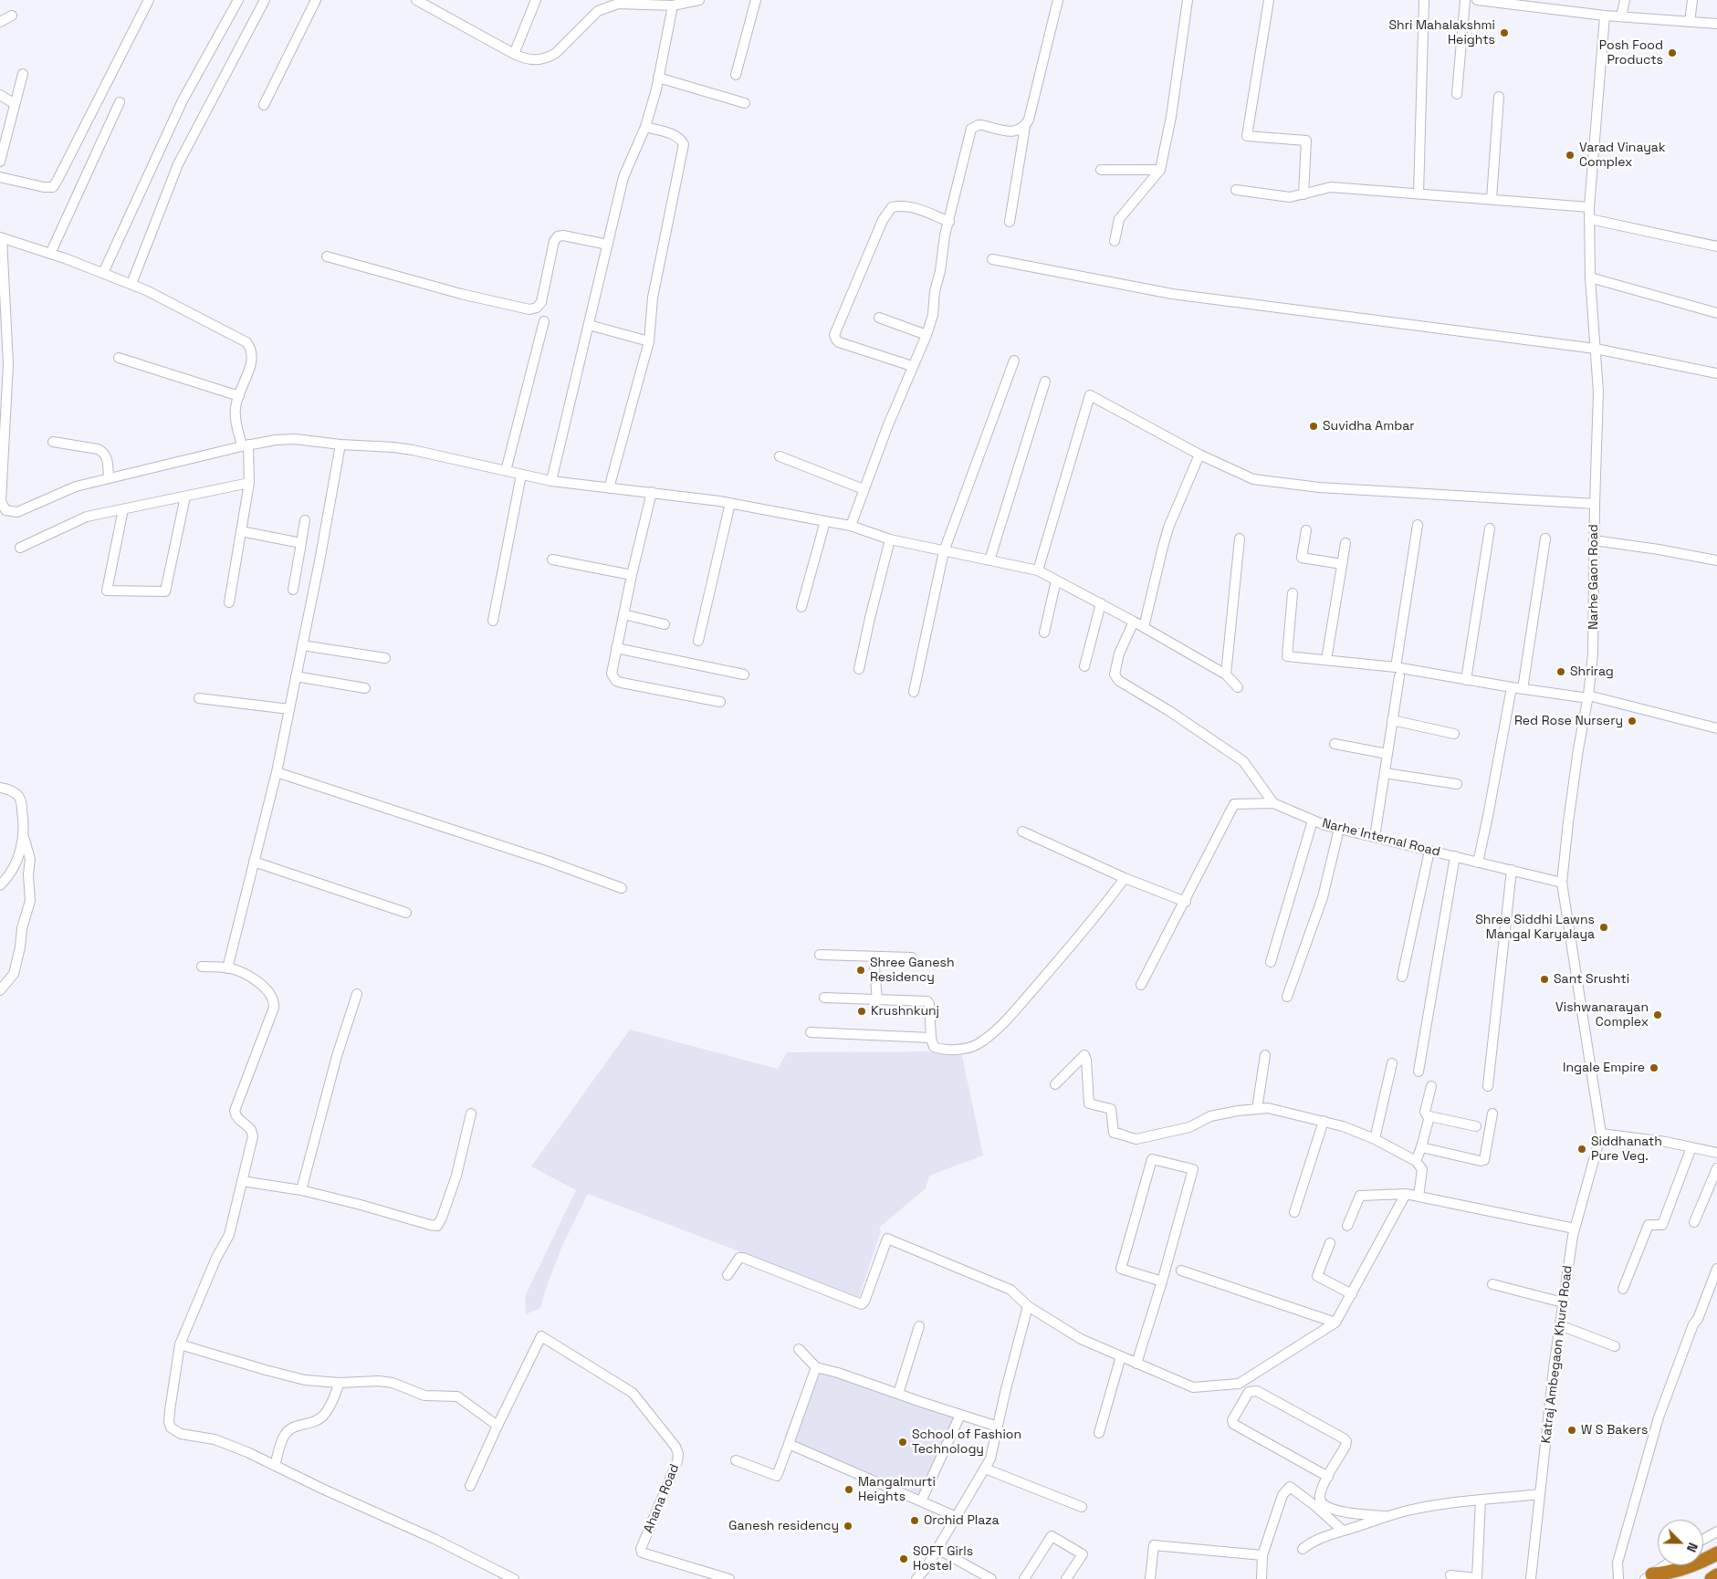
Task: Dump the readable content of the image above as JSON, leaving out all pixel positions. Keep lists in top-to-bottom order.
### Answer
{
  "streets": {
    "street": [
      "Narhe Gaon Road",
      "Narhe Internal Road",
      "Katraj Ambegaon Khurd Road",
      "Ahana Road"
    ]
  },
  "crossings": [
    ["Narhe Gaon Road", "Narhe Internal Road"],
    ["Narhe Gaon Road", "Katraj Ambegaon Khurd Road"]
  ],
  "places": [
    "Shri Mahalakshmi Heights",
    "Posh Food Products",
    "Varad Vinayak Complex",
    "Suvidha Ambar",
    "Shrirag",
    "Red Rose Nursery",
    "Shree Siddhi Lawns Mangal Karyalaya",
    "Shree Ganesh Residency",
    "Sant Srushti",
    "Krushnkunj",
    "Vishwanarayan Complex",
    "Ingale Empire",
    "Siddhanath Pure Veg.",
    "W S Bakers",
    "School of Fashion Technology",
    "Mangalmurti Heights",
    "Orchid Plaza",
    "Ganesh residency",
    "SOFT Girls Hostel"
  ],
  "north": "bottom right"
}
